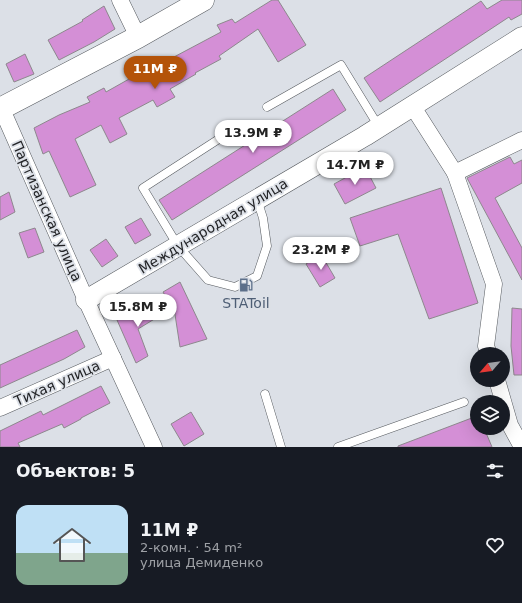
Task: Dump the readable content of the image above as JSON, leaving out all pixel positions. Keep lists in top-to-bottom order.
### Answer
{
  "streets": {
    "street": ["Партизанская улица", "Международная улица", "Тихая улица"]
  },
  "crossings": [
    ["Партизанская улица", "Международная улица"],
    ["Партизанская улица", "Тихая улица"]
  ],
  "places": {
    "fuel station": ["STAToil"]
  },
  "north": "bottom left",
  "page": {
    "price": [
      "11M ₽",
      "13.9M ₽",
      "14.7M ₽",
      "23.2M ₽",
      "15.8M ₽"
    ],
    "heading": "Объектов: 5",
    "list": [
      {
        "name": "11M ₽",
        "note": "2-комн. · 54 m² · улица Демиденко"
      }
    ]
  }
}
